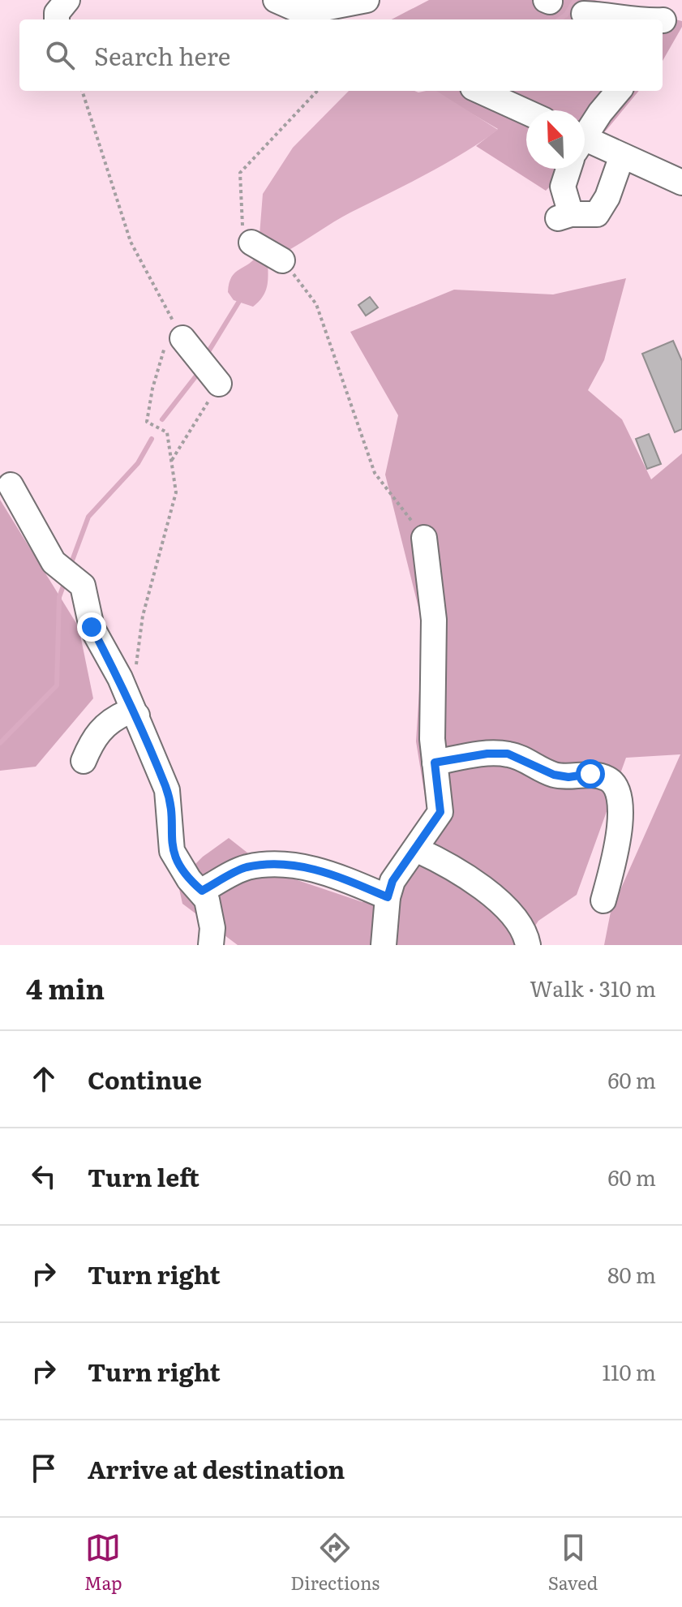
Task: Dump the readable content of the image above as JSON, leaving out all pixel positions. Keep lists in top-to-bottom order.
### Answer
{
  "north": "top left",
  "page": {
    "search": "Search here",
    "heading": ["4 min", "Walk · 310 m"],
    "list": [
      ["Continue", "60 m"],
      ["Turn left", "60 m"],
      ["Turn right", "80 m"],
      ["Turn right", "110 m"],
      "Arrive at destination"
    ],
    "nav": ["Map", "Directions", "Saved"]
  }
}
